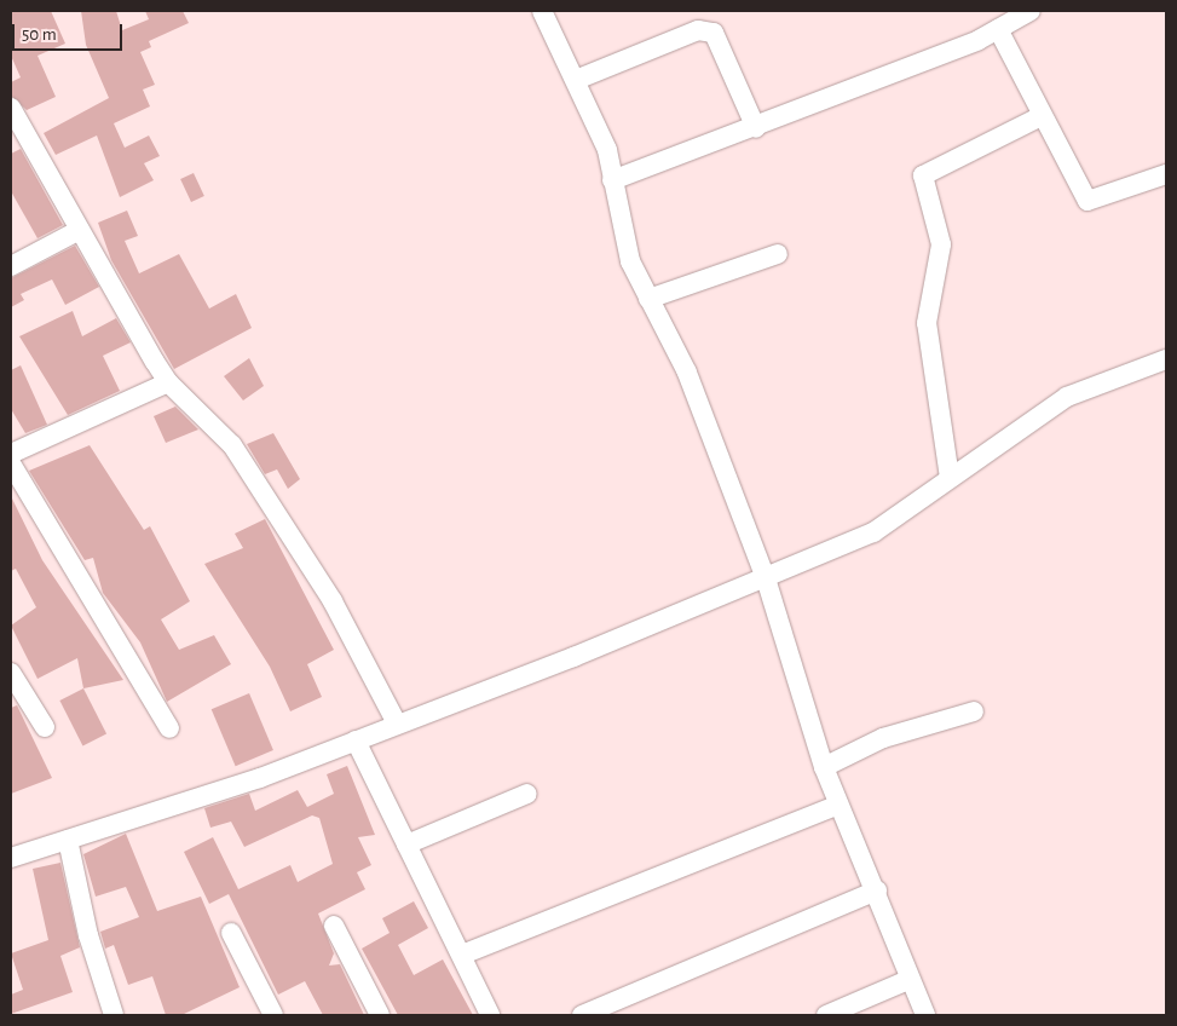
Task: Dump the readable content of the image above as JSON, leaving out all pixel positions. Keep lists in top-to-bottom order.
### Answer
{
  "scale_bar": "50 m"
}
